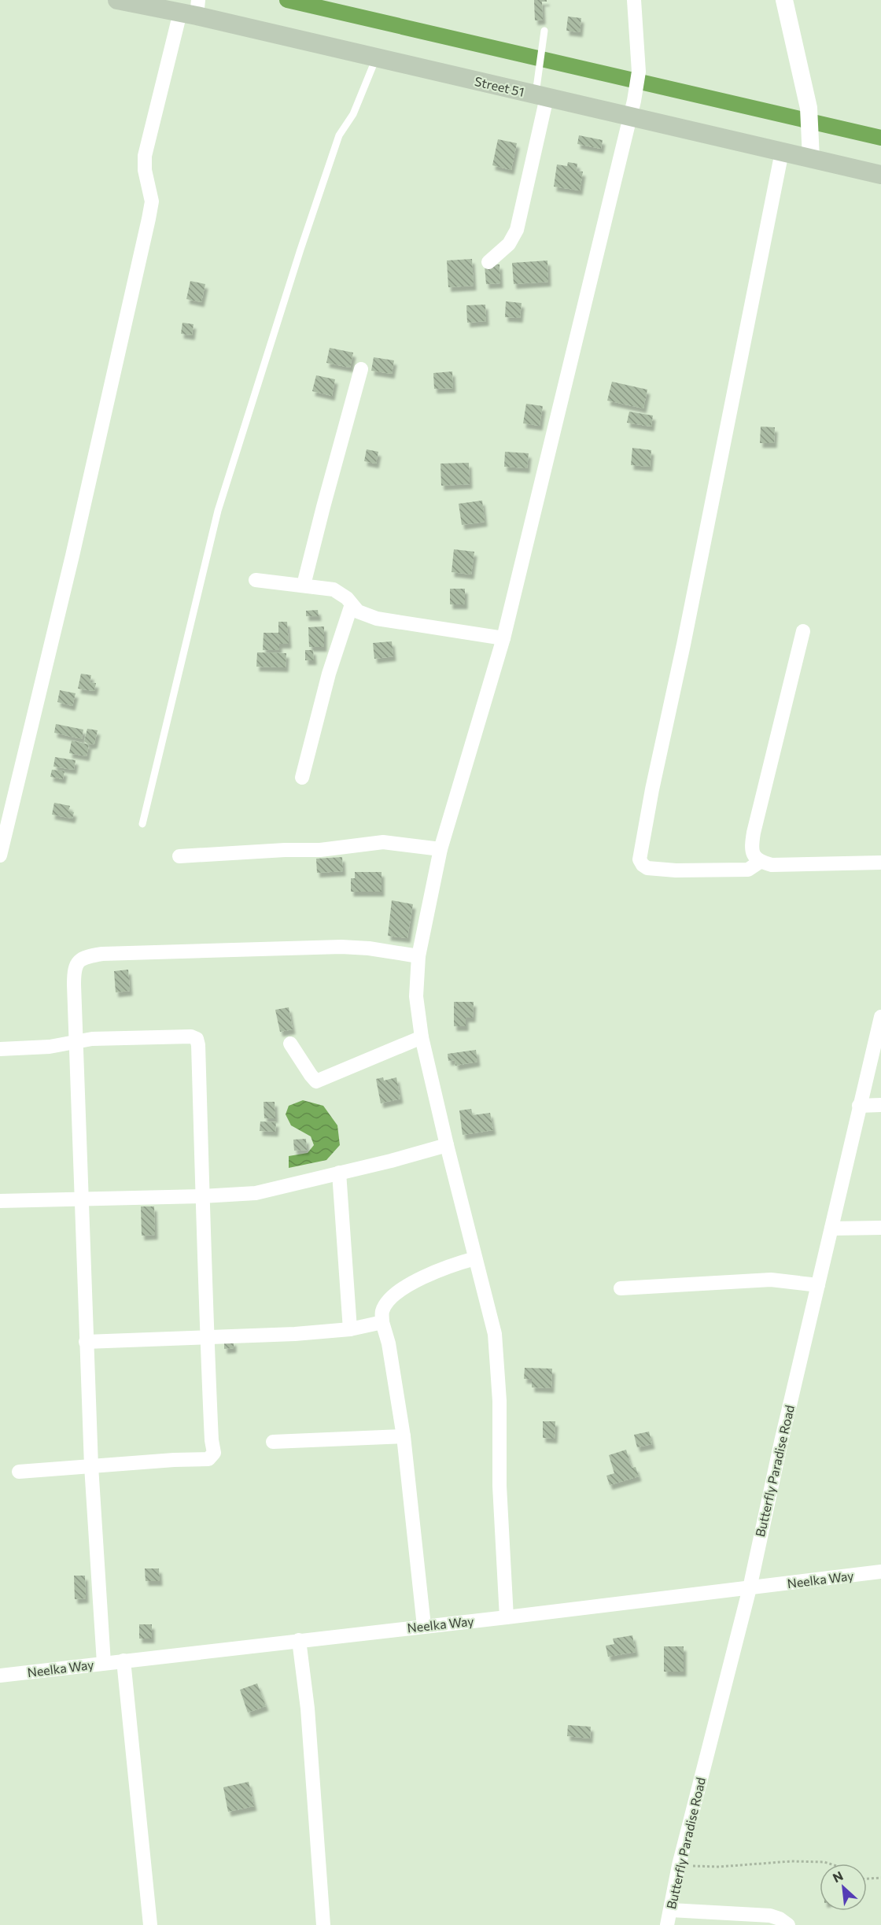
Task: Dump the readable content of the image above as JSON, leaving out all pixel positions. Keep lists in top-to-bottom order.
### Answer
{
  "streets": {
    "main road": ["Street 51"],
    "street": ["Butterfly Paradise Road", "Neelka Way"]
  },
  "crossings": [
    ["Butterfly Paradise Road", "Neelka Way"]
  ],
  "north": "top left"
}
